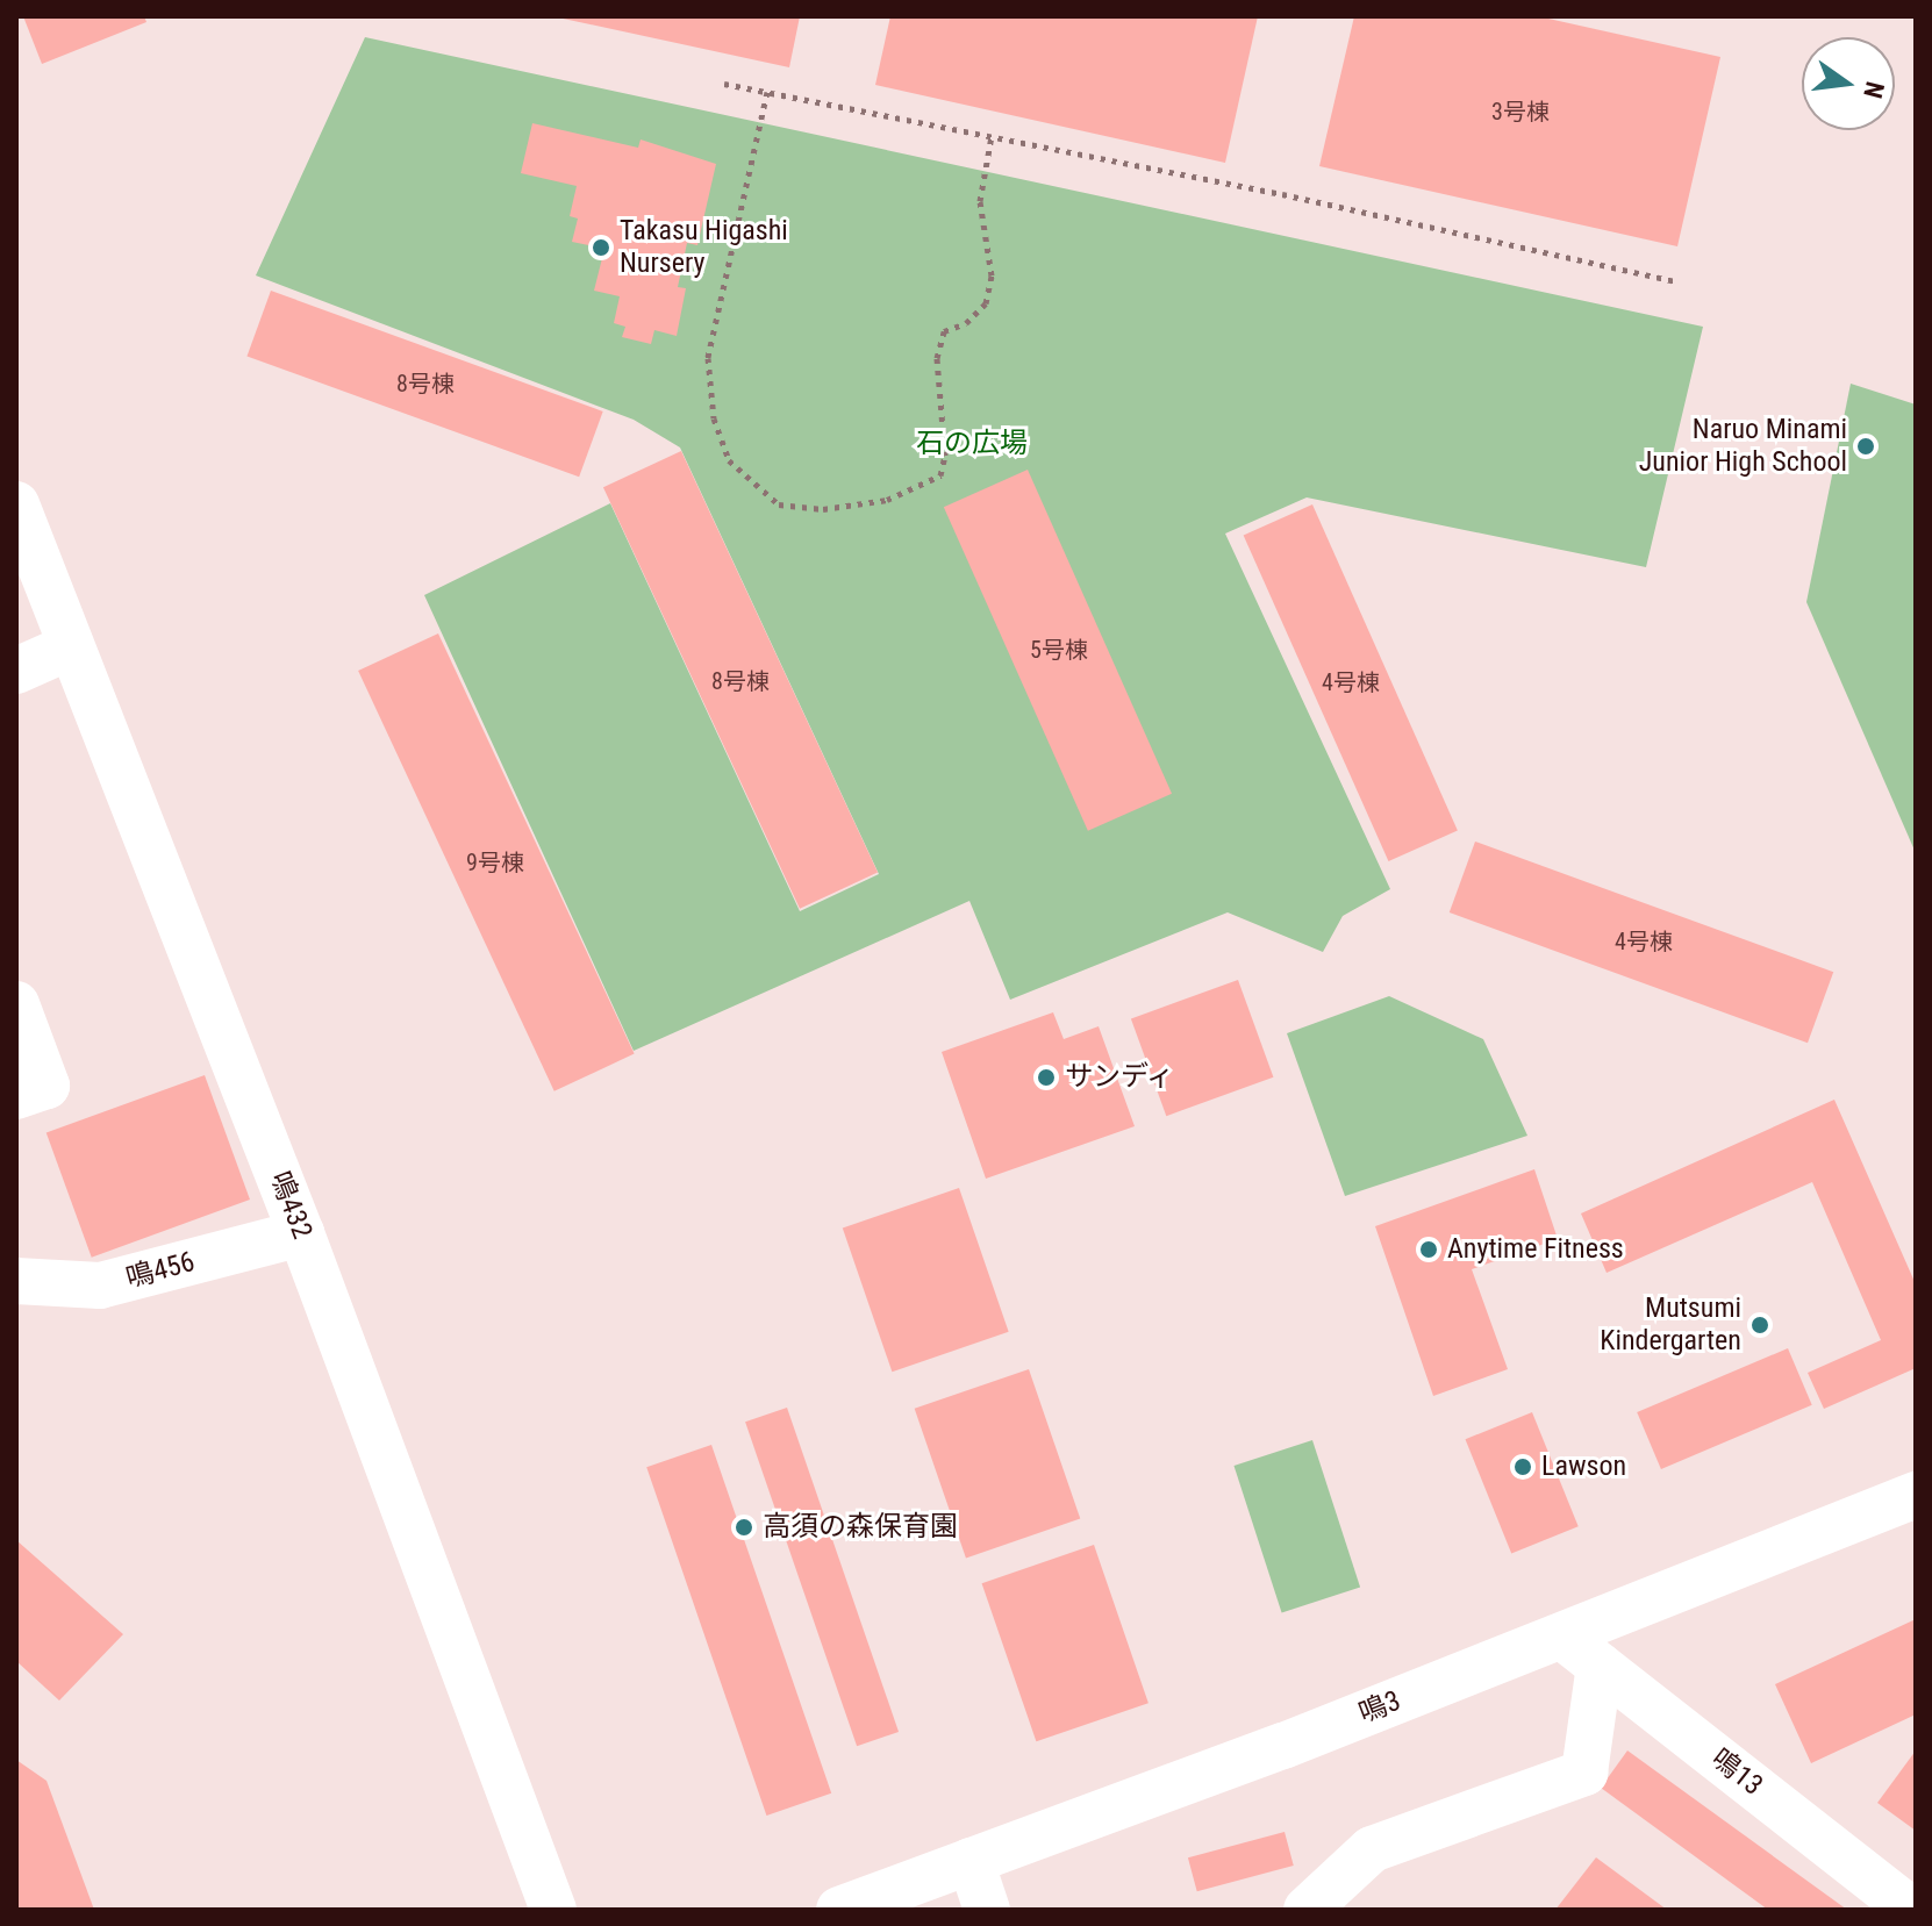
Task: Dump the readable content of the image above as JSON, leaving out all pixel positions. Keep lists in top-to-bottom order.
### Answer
{
  "streets": {
    "street": [
      "鳴432",
      "鳴456",
      "鳴3",
      "鳴13"
    ]
  },
  "crossings": [
    ["鳴432", "鳴456"],
    ["鳴3", "鳴13"]
  ],
  "parks": ["石の広場"],
  "places": [
    "Takasu Higashi Nursery",
    "Naruo Minami Junior High School",
    "サンディ",
    "Anytime Fitness",
    "Mutsumi Kindergarten",
    "Lawson",
    "高須の森保育園"
  ],
  "house_numbers": [
    "3号棟",
    "8号棟",
    "5号棟",
    "8号棟",
    "4号棟",
    "9号棟",
    "4号棟"
  ],
  "north": "right"
}
